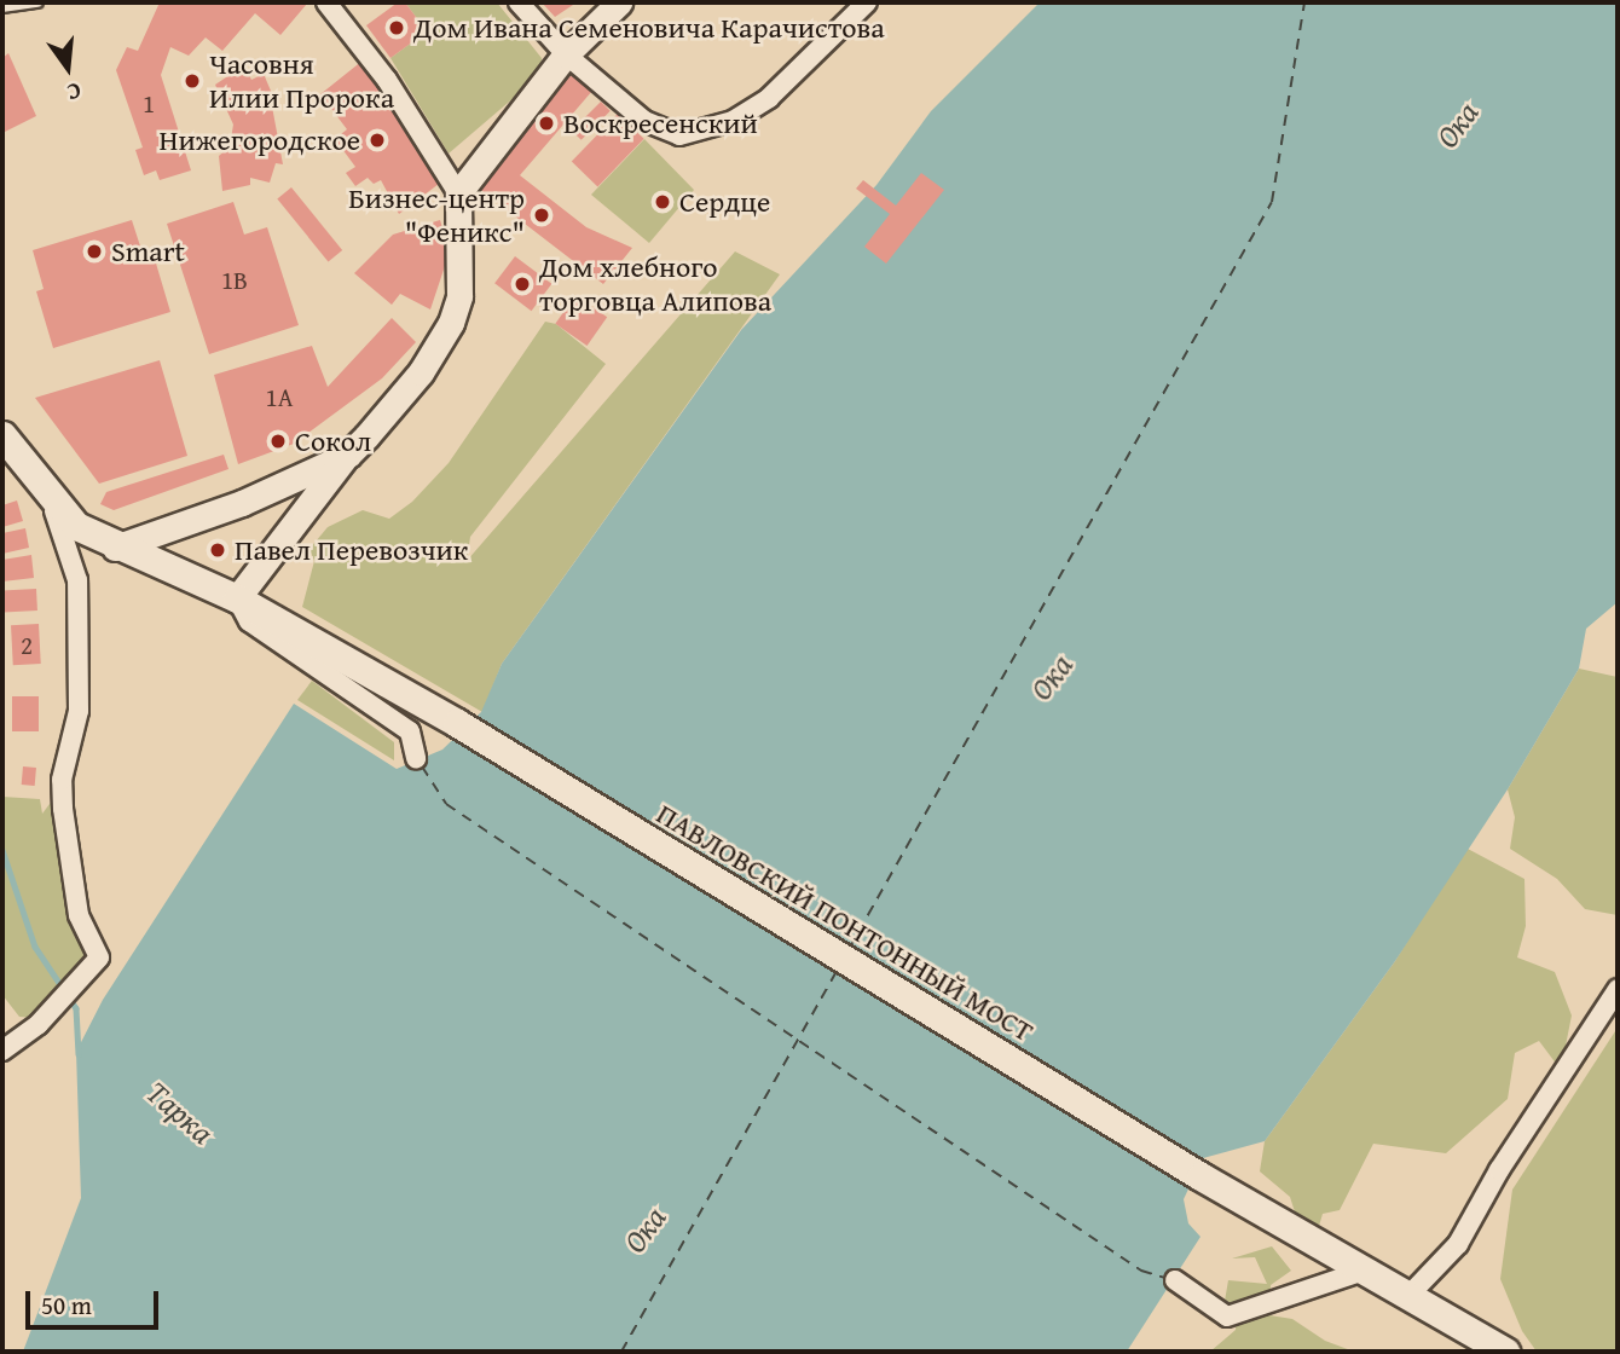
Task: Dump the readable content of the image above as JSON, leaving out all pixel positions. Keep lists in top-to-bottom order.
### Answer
{
  "streets": {
    "main road": ["ПАВЛОВСКИЙ ПОНТОННЫЙ МОСТ"]
  },
  "water": ["Ока", "Тарка"],
  "places": [
    "Дом Ивана Семеновича Карачистова",
    "Часовня Илии Пророка",
    "Воскресенский",
    "Нижегородское",
    "Сердце",
    "Бизнес-центр \"Феникс\"",
    "Smart",
    "Дом хлебного торговца Алипова",
    "Сокол",
    "Павел Перевозчик"
  ],
  "house_numbers": [
    "1",
    "1В",
    "1А",
    "2"
  ],
  "scale_bar": "50 m",
  "north": "bottom"
}
